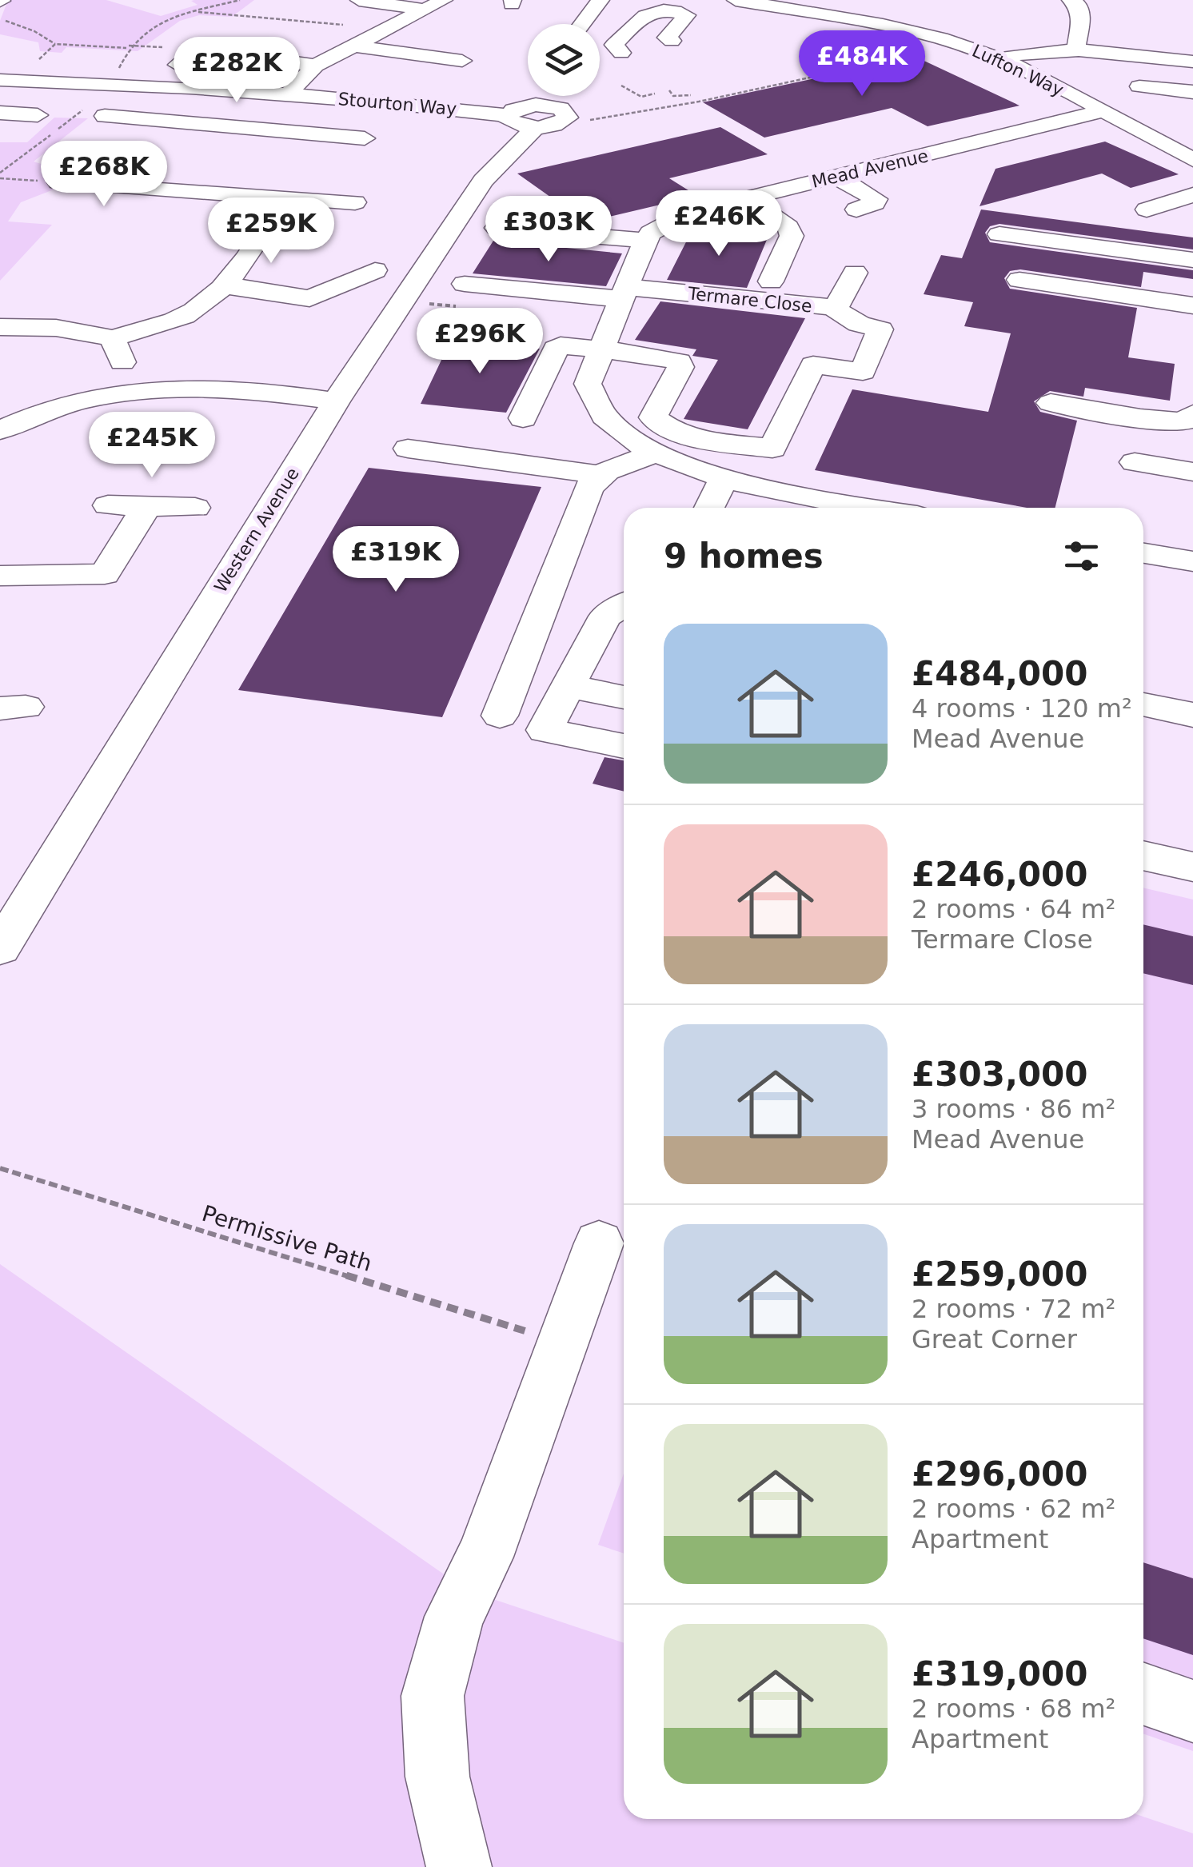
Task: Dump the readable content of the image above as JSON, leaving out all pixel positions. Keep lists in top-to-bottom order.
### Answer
{
  "streets": {
    "street": [
      "Lufton Way",
      "Stourton Way",
      "Mead Avenue",
      "Termare Close",
      "Western Avenue"
    ],
    "path": ["Permissive Path"]
  },
  "crossings": [
    ["Lufton Way", "Mead Avenue"],
    ["Stourton Way", "Western Avenue"]
  ],
  "page": {
    "price": [
      "£484K",
      "£282K",
      "£268K",
      "£246K",
      "£303K",
      "£259K",
      "£296K",
      "£245K",
      "£319K"
    ],
    "heading": "9 homes",
    "list": [
      {
        "name": "£484,000",
        "note": "4 rooms · 120 m² · Mead Avenue"
      },
      {
        "name": "£246,000",
        "note": "2 rooms · 64 m² · Termare Close"
      },
      {
        "name": "£303,000",
        "note": "3 rooms · 86 m² · Mead Avenue"
      },
      {
        "name": "£259,000",
        "note": "2 rooms · 72 m² · Great Corner"
      },
      {
        "name": "£296,000",
        "note": "2 rooms · 62 m² · Apartment"
      },
      {
        "name": "£319,000",
        "note": "2 rooms · 68 m² · Apartment"
      }
    ]
  }
}
